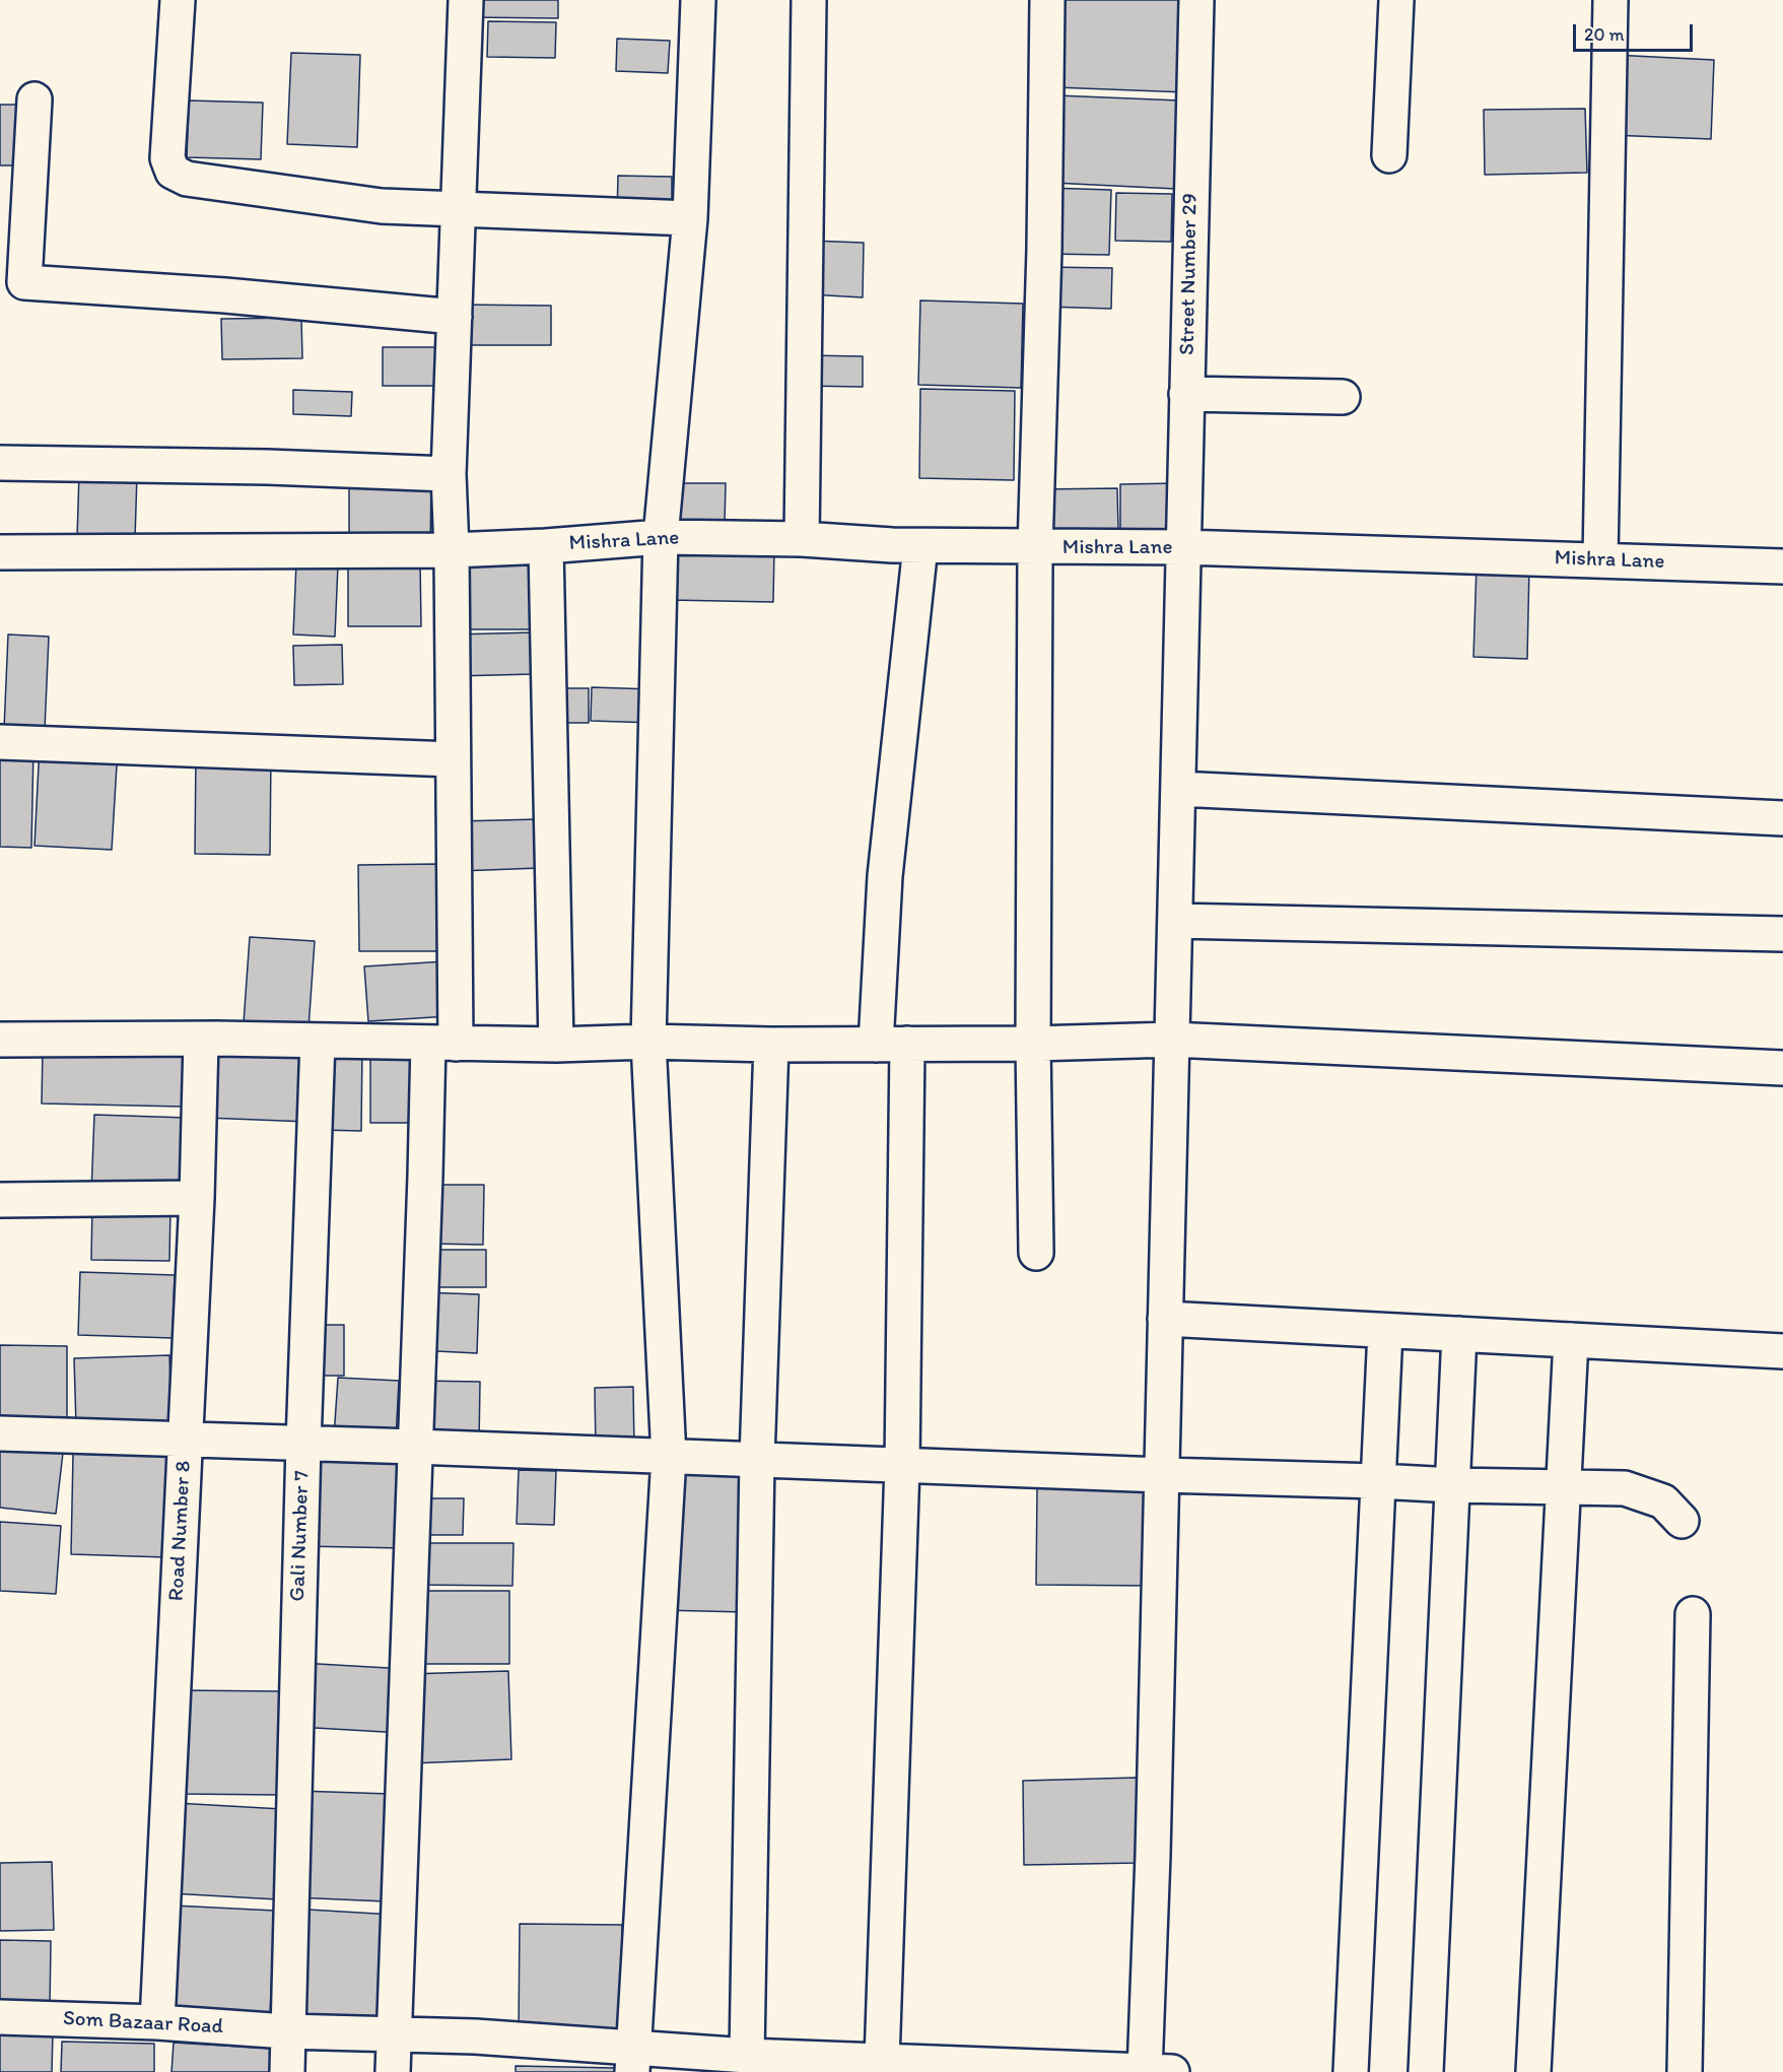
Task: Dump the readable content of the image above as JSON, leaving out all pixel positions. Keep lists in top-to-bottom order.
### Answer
{
  "streets": {
    "street": [
      "Street Number 29",
      "Mishra Lane",
      "Road Number 8",
      "Gali Number 7",
      "Som Bazaar Road"
    ]
  },
  "crossings": [
    ["Street Number 29", "Mishra Lane"],
    ["Street Number 29", "Som Bazaar Road"],
    ["Road Number 8", "Som Bazaar Road"],
    ["Gali Number 7", "Som Bazaar Road"]
  ],
  "scale_bar": "20 m"
}
